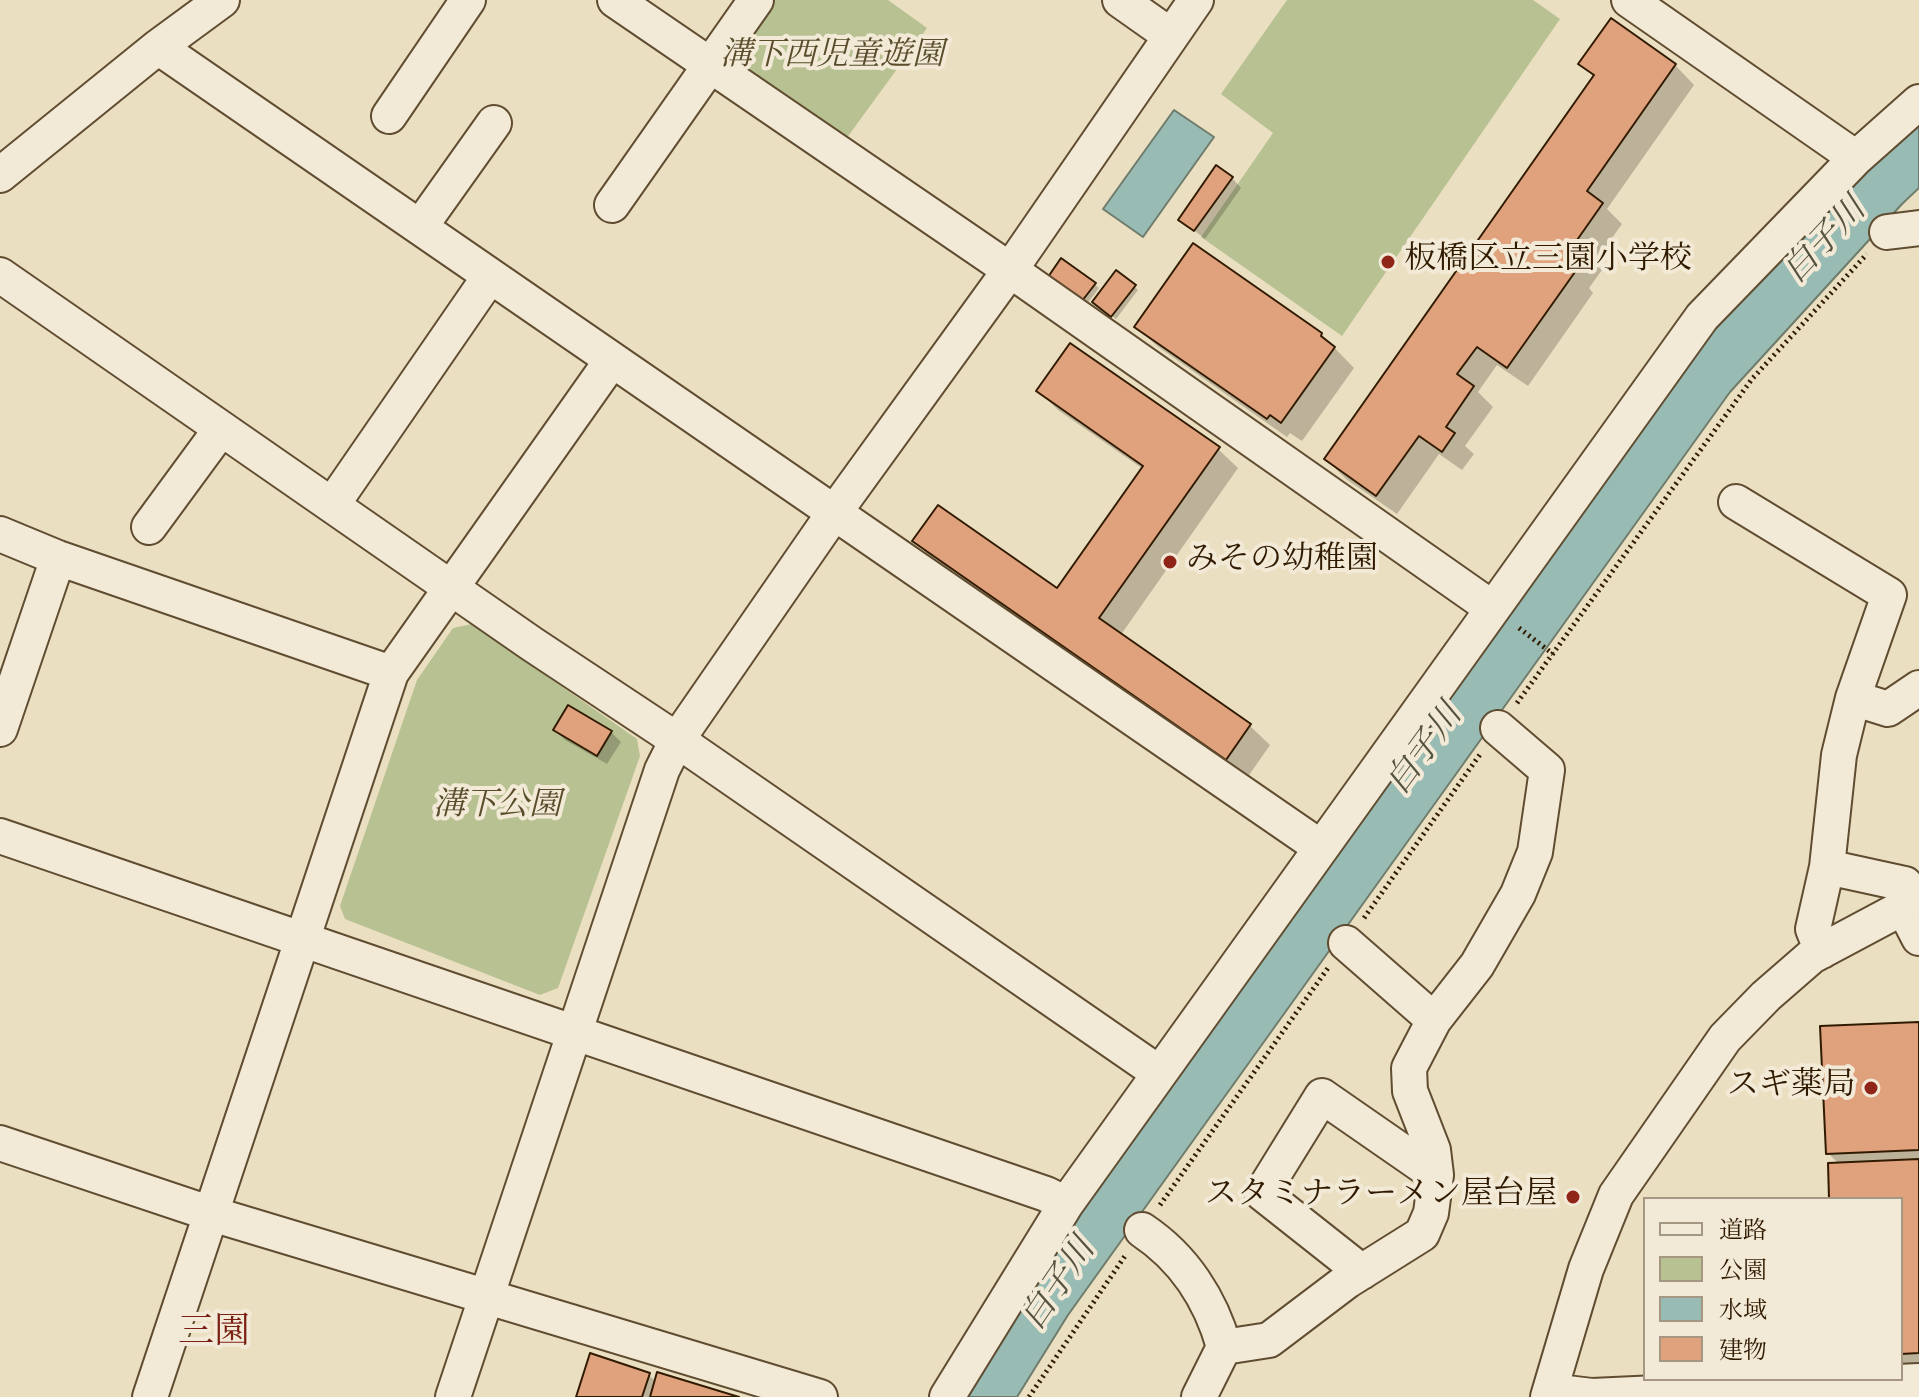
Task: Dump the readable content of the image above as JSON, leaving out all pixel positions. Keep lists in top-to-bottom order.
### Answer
{
  "districts": ["三園"],
  "water": ["白子川"],
  "parks": ["溝下西児童遊園", "溝下公園"],
  "places": [
    "板橋区立三園小学校",
    "みその幼稚園",
    "スギ薬局",
    "スタミナラーメン屋台屋"
  ],
  "legend": [
    "道路",
    "公園",
    "水域",
    "建物"
  ]
}
